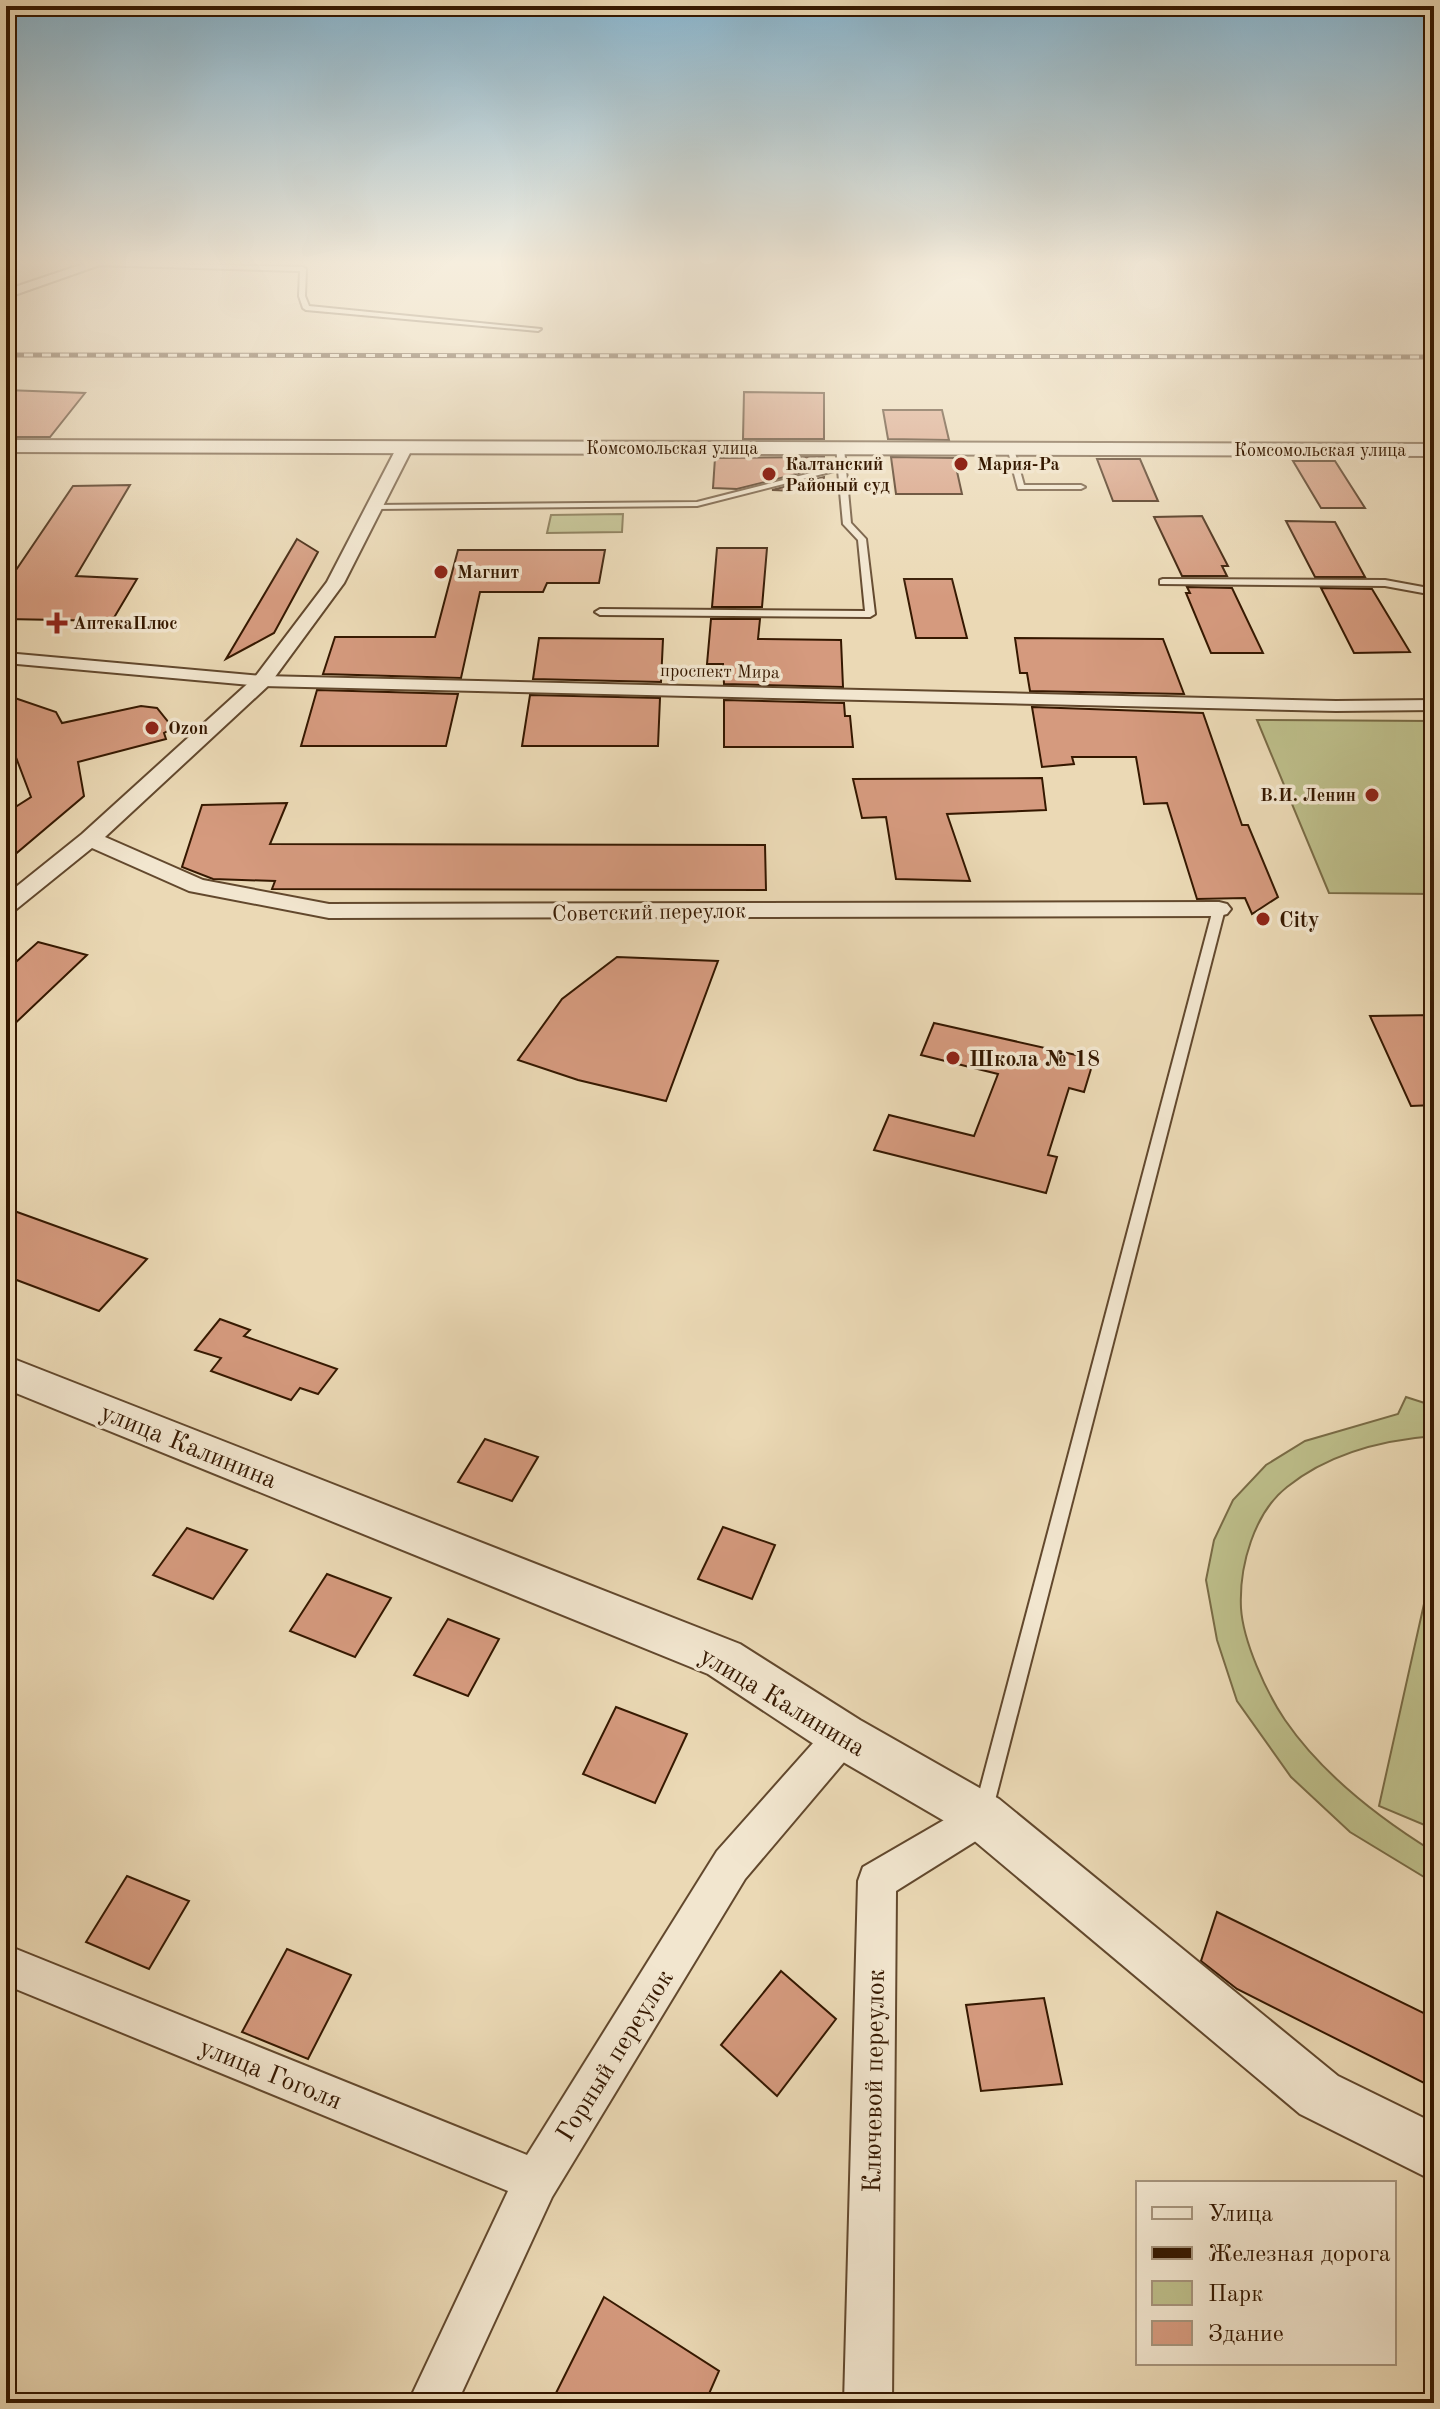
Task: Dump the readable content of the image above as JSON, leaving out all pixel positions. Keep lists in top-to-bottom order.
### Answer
{
  "streets": {
    "street": [
      "Комсомольская улица",
      "проспект Мира",
      "Советский переулок",
      "улица Калинина",
      "Горный переулок",
      "улица Гоголя",
      "Ключевой переулок"
    ]
  },
  "crossings": [
    ["улица Калинина", "Горный переулок"],
    ["улица Калинина", "Ключевой переулок"],
    ["Горный переулок", "улица Гоголя"]
  ],
  "places": {
    "other": [
      "Мария-Ра",
      "Калтанский Районый суд",
      "Магнит",
      "Ozon",
      "В.И. Ленин",
      "City",
      "Школа № 18"
    ],
    "health": ["АптекаПлюс"]
  },
  "legend": [
    "Улица",
    "Железная дорога",
    "Парк",
    "Здание"
  ]
}
